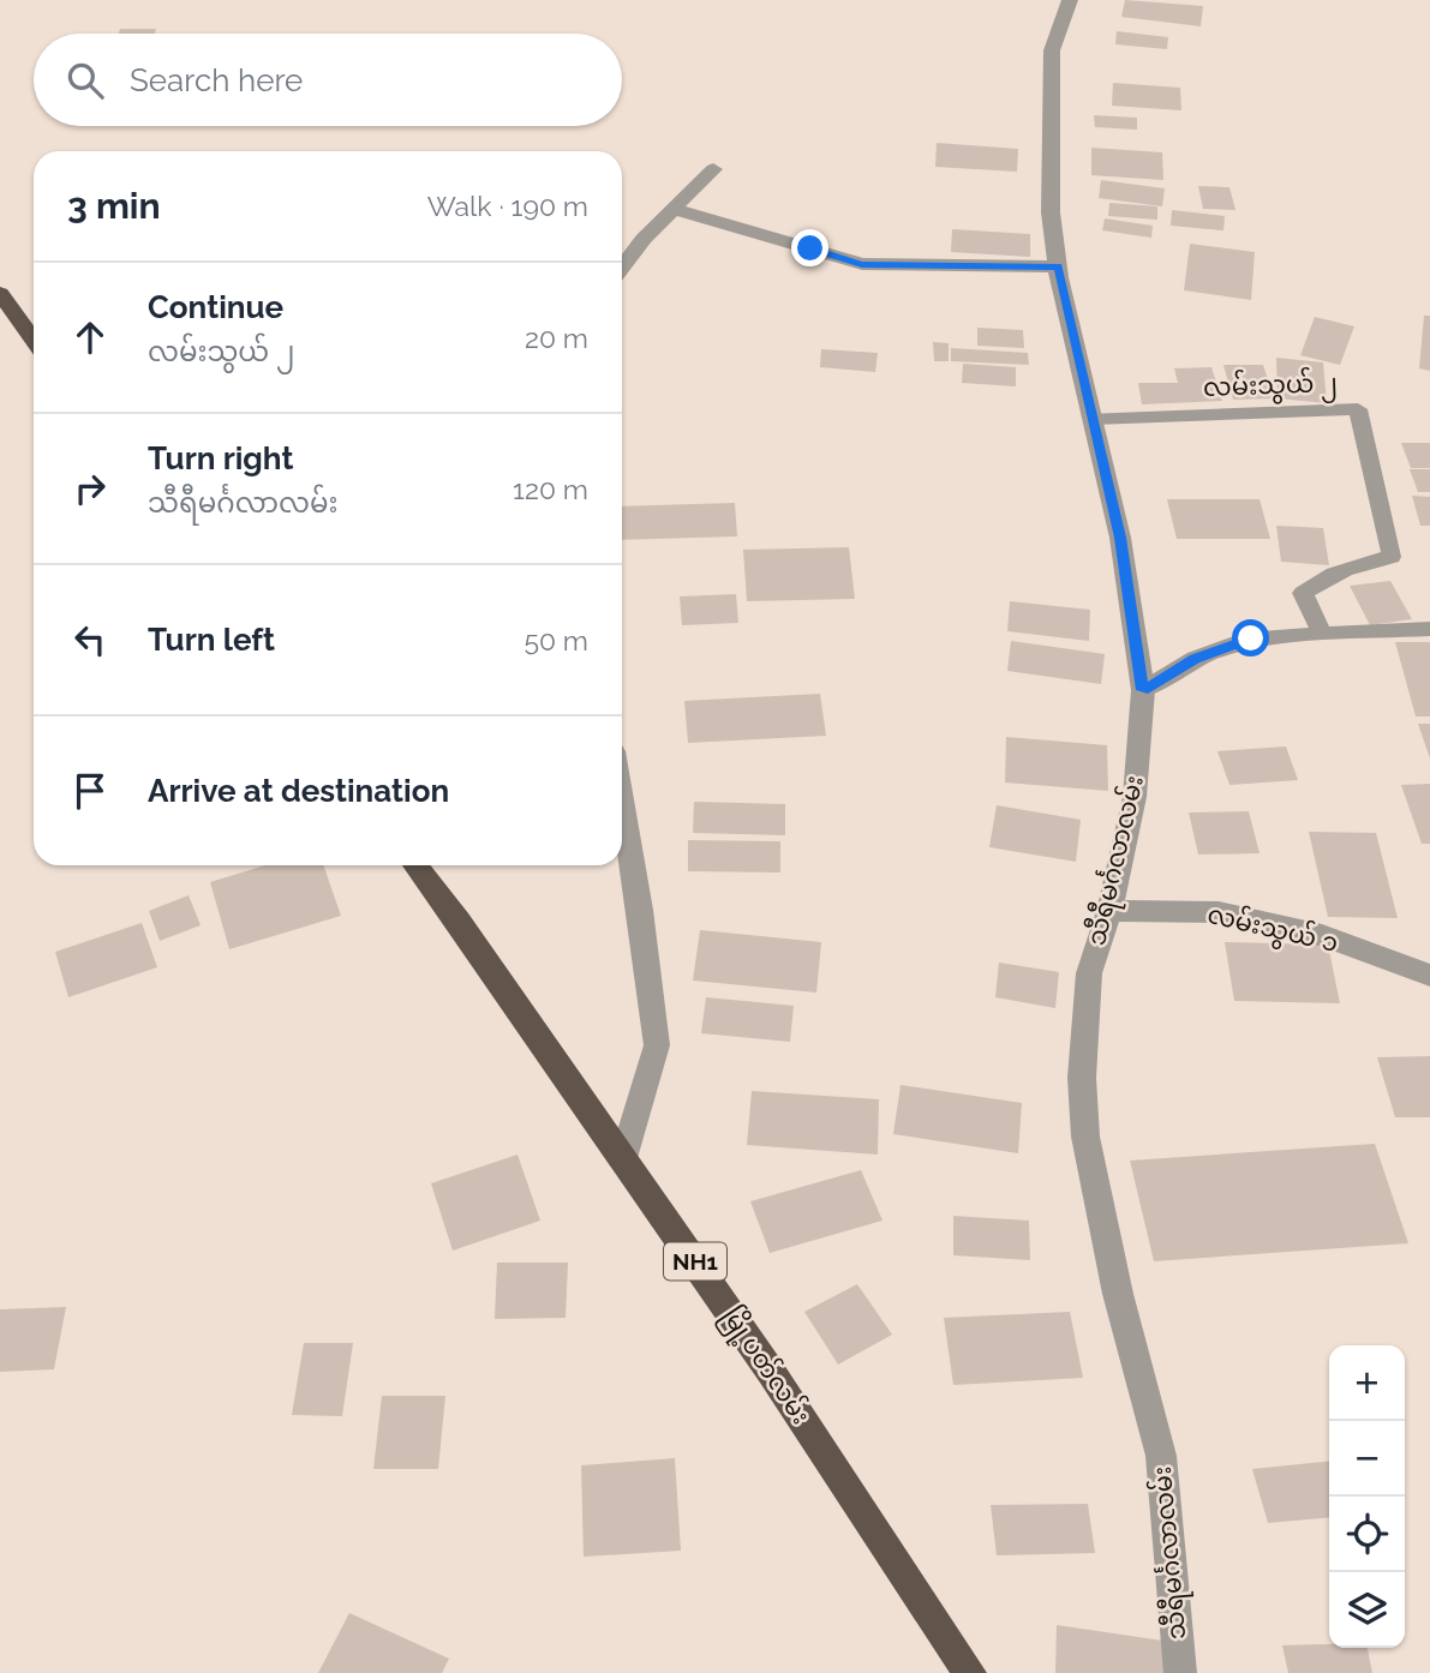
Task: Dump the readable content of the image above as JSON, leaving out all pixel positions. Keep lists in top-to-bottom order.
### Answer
{
  "streets": {
    "highway": ["NH1", "မြို့ပတ်လမ်း"],
    "street": ["သီရီမင်္ဂလာလမ်း", "လမ်းသွယ် ၁"],
    "lane": ["လမ်းသွယ် ၂"]
  },
  "crossings": [
    ["လမ်းသွယ် ၂", "သီရီမင်္ဂလာလမ်း"],
    ["သီရီမင်္ဂလာလမ်း", "လမ်းသွယ် ၁"]
  ],
  "page": {
    "search": "Search here",
    "heading": ["3 min", "Walk · 190 m"],
    "list": [
      ["Continue", "လမ်းသွယ် ၂", "20 m"],
      ["Turn right", "သီရီမင်္ဂလာလမ်း", "120 m"],
      ["Turn left", "50 m"],
      "Arrive at destination"
    ],
    "map_buttons": ["+", "−"]
  }
}
